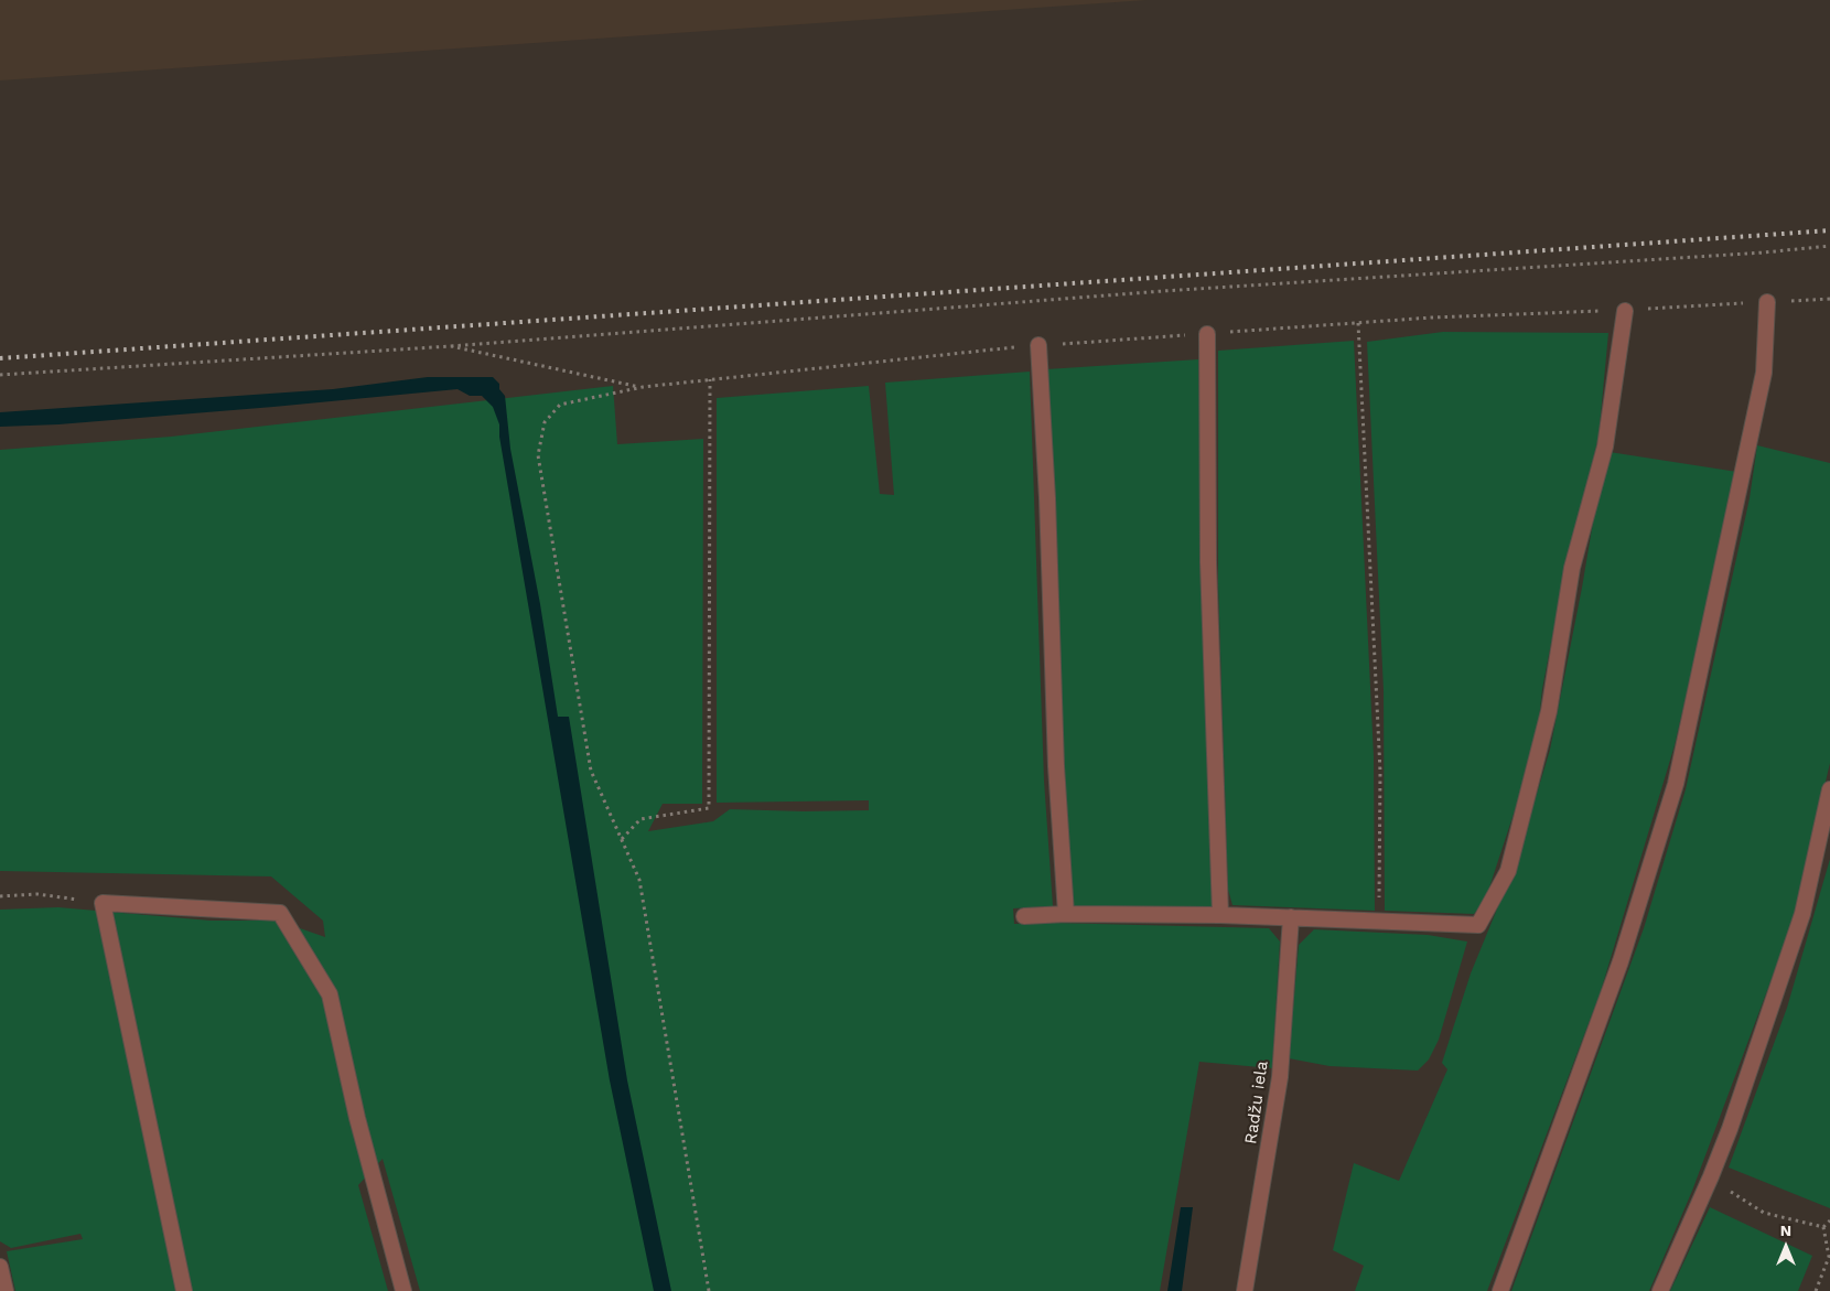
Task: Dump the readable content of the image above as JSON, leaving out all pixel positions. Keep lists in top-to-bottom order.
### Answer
{
  "streets": {
    "lane": ["Radžu iela"]
  },
  "north": "top"
}
